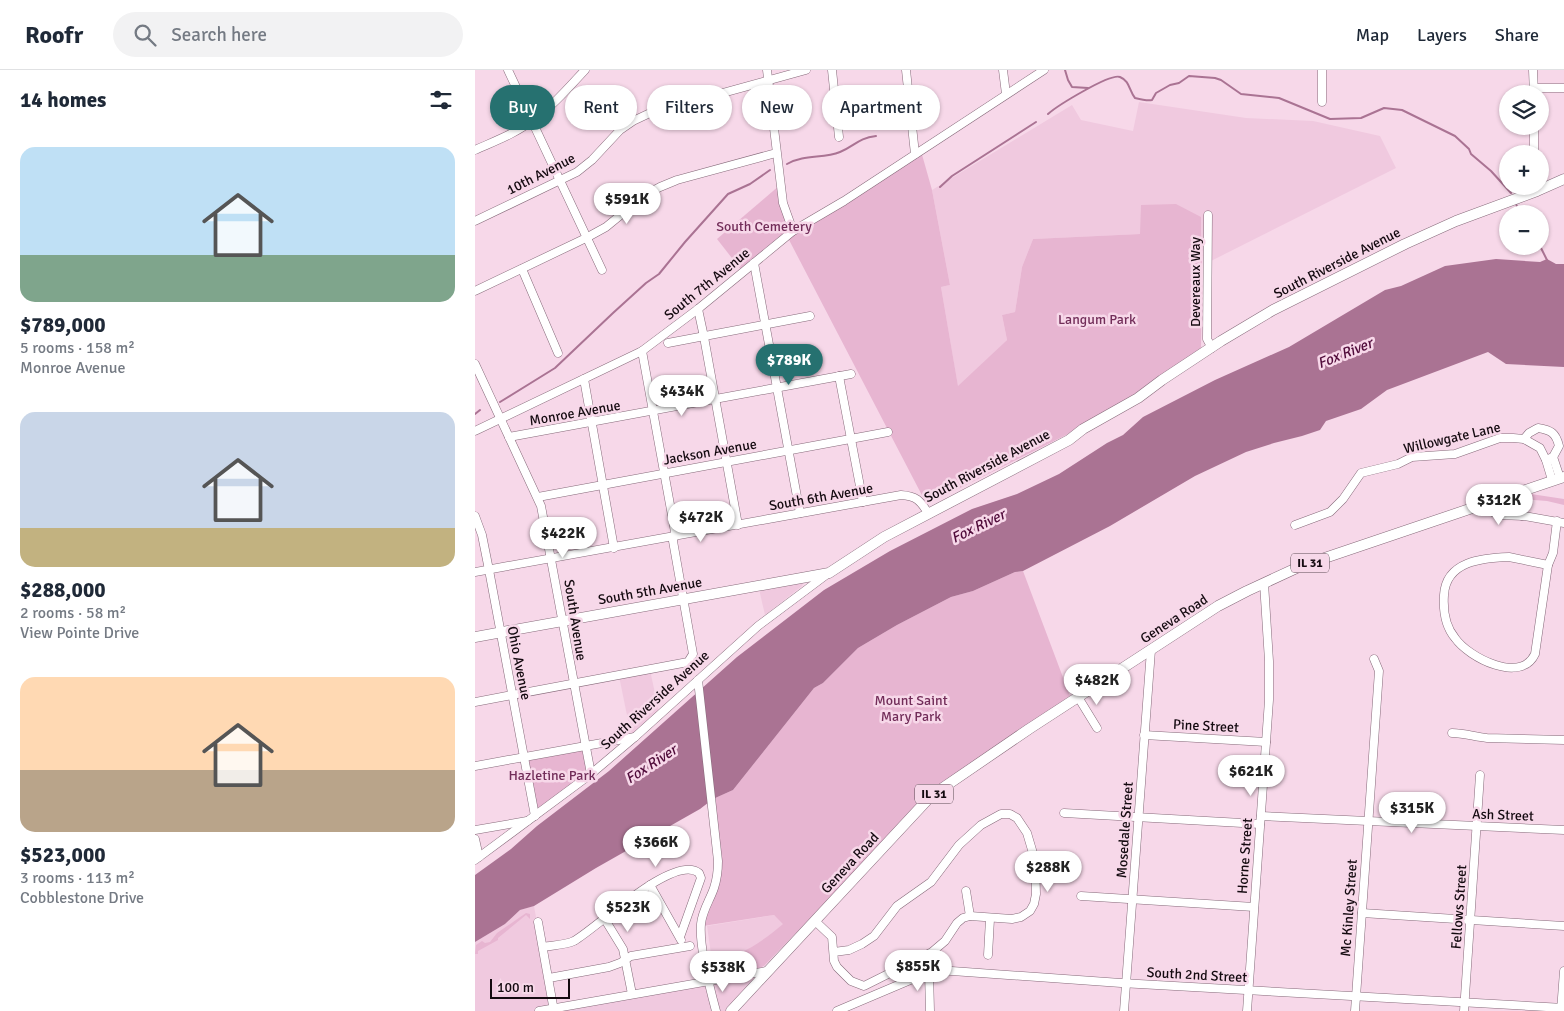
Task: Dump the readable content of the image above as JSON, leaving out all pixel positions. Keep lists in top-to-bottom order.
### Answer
{
  "streets": {
    "main road": [
      "South Riverside Avenue",
      "IL 31",
      "South 5th Avenue",
      "Geneva Road"
    ],
    "street": [
      "10th Avenue",
      "Devereaux Way",
      "South 7th Avenue",
      "Monroe Avenue",
      "Willowgate Lane",
      "Jackson Avenue",
      "South 6th Avenue",
      "South Avenue",
      "Ohio Avenue",
      "Pine Street",
      "Ash Street",
      "Mosedale Street",
      "Horne Street",
      "Fellows Street",
      "Mc Kinley Street",
      "South 2nd Street"
    ]
  },
  "crossings": [
    ["South Riverside Avenue", "Devereaux Way"],
    ["South Riverside Avenue", "South 6th Avenue"],
    ["South Riverside Avenue", "South 5th Avenue"],
    ["South Riverside Avenue", "South Avenue"],
    ["South Riverside Avenue", "Ohio Avenue"],
    ["South 7th Avenue", "South Avenue"],
    ["Monroe Avenue", "South Avenue"],
    ["Jackson Avenue", "South Avenue"],
    ["South 6th Avenue", "South Avenue"],
    ["South 6th Avenue", "Ohio Avenue"],
    ["South 5th Avenue", "South Avenue"],
    ["South 5th Avenue", "Ohio Avenue"],
    ["Geneva Road", "Mosedale Street"],
    ["Geneva Road", "Horne Street"],
    ["Pine Street", "Mosedale Street"],
    ["Pine Street", "Horne Street"],
    ["Ash Street", "Mosedale Street"],
    ["Ash Street", "Horne Street"],
    ["Ash Street", "Fellows Street"],
    ["Ash Street", "Mc Kinley Street"],
    ["Mosedale Street", "South 2nd Street"],
    ["Horne Street", "South 2nd Street"],
    ["Fellows Street", "South 2nd Street"],
    ["Mc Kinley Street", "South 2nd Street"]
  ],
  "water": ["Fox River"],
  "parks": [
    "South Cemetery",
    "Langum Park",
    "Mount Saint Mary Park",
    "Hazletine Park"
  ],
  "scale_bar": "100 m",
  "page": {
    "header": "Roofr",
    "search": "Search here",
    "nav": ["Map", "Layers", "Share"],
    "heading": "14 homes",
    "map_buttons": ["+", "−"],
    "chip": [
      "Buy",
      "Rent",
      "Filters",
      "New",
      "Apartment"
    ],
    "list": [
      {
        "name": "$789,000",
        "note": "5 rooms · 158 m² · Monroe Avenue"
      },
      {
        "name": "$288,000",
        "note": "2 rooms · 58 m² · View Pointe Drive"
      },
      {
        "name": "$523,000",
        "note": "3 rooms · 113 m² · Cobblestone Drive"
      }
    ],
    "price": [
      "$591K",
      "$789K",
      "$434K",
      "$312K",
      "$472K",
      "$422K",
      "$482K",
      "$621K",
      "$315K",
      "$366K",
      "$288K",
      "$523K",
      "$855K",
      "$538K"
    ],
    "scale": "100 m"
  }
}
